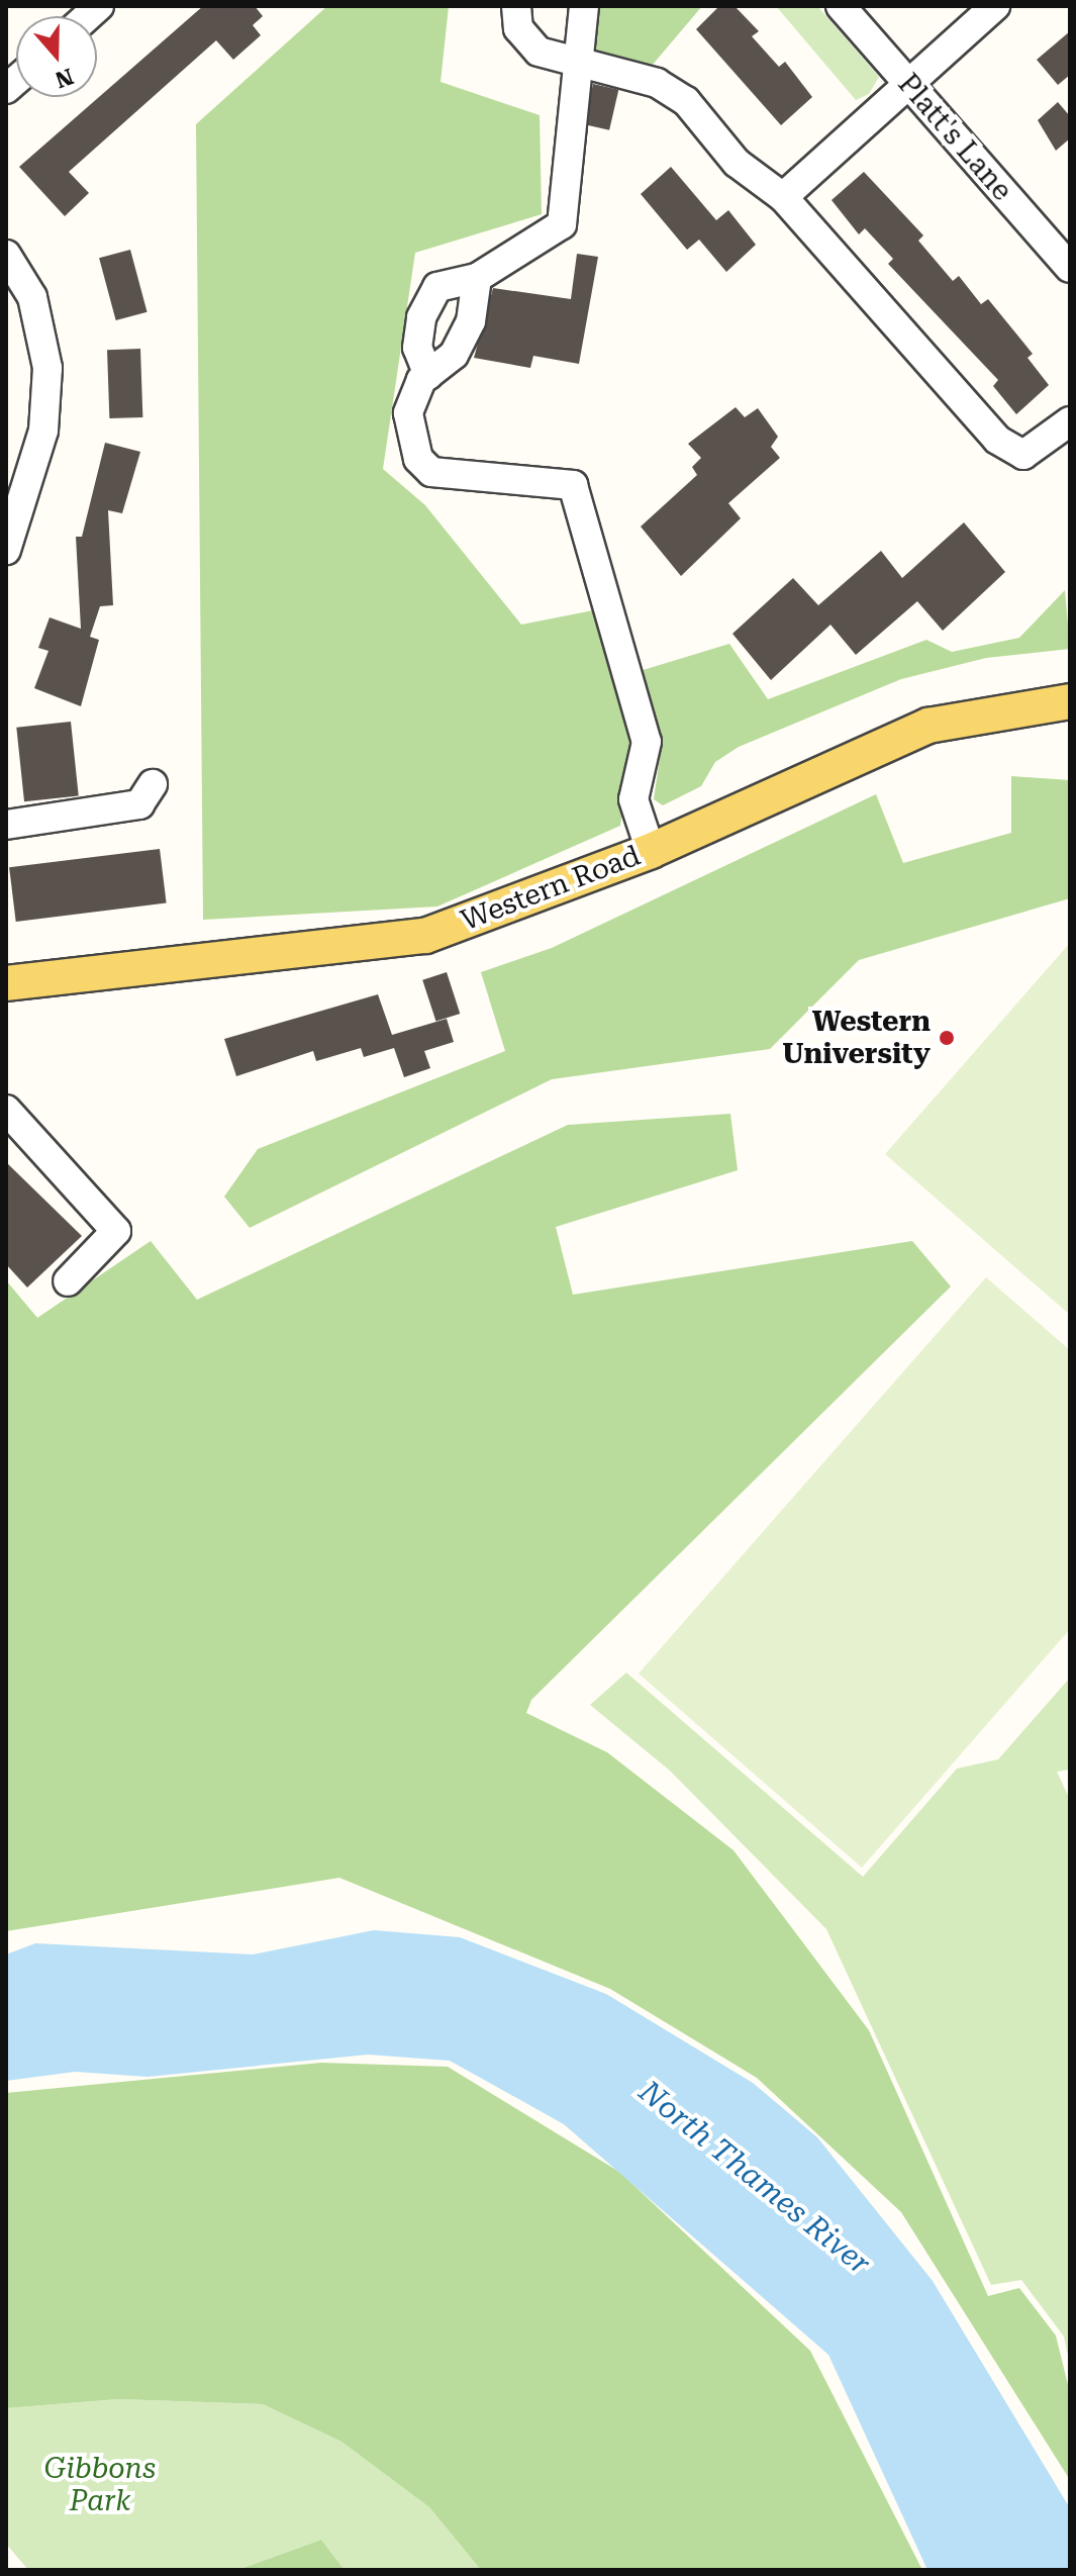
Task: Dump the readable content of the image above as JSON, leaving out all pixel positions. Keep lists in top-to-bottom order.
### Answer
{
  "streets": {
    "main road": ["Western Road"],
    "street": ["Platt's Lane"]
  },
  "water": ["North Thames River"],
  "parks": ["Gibbons Park"],
  "places": ["Western University"],
  "north": "bottom"
}
